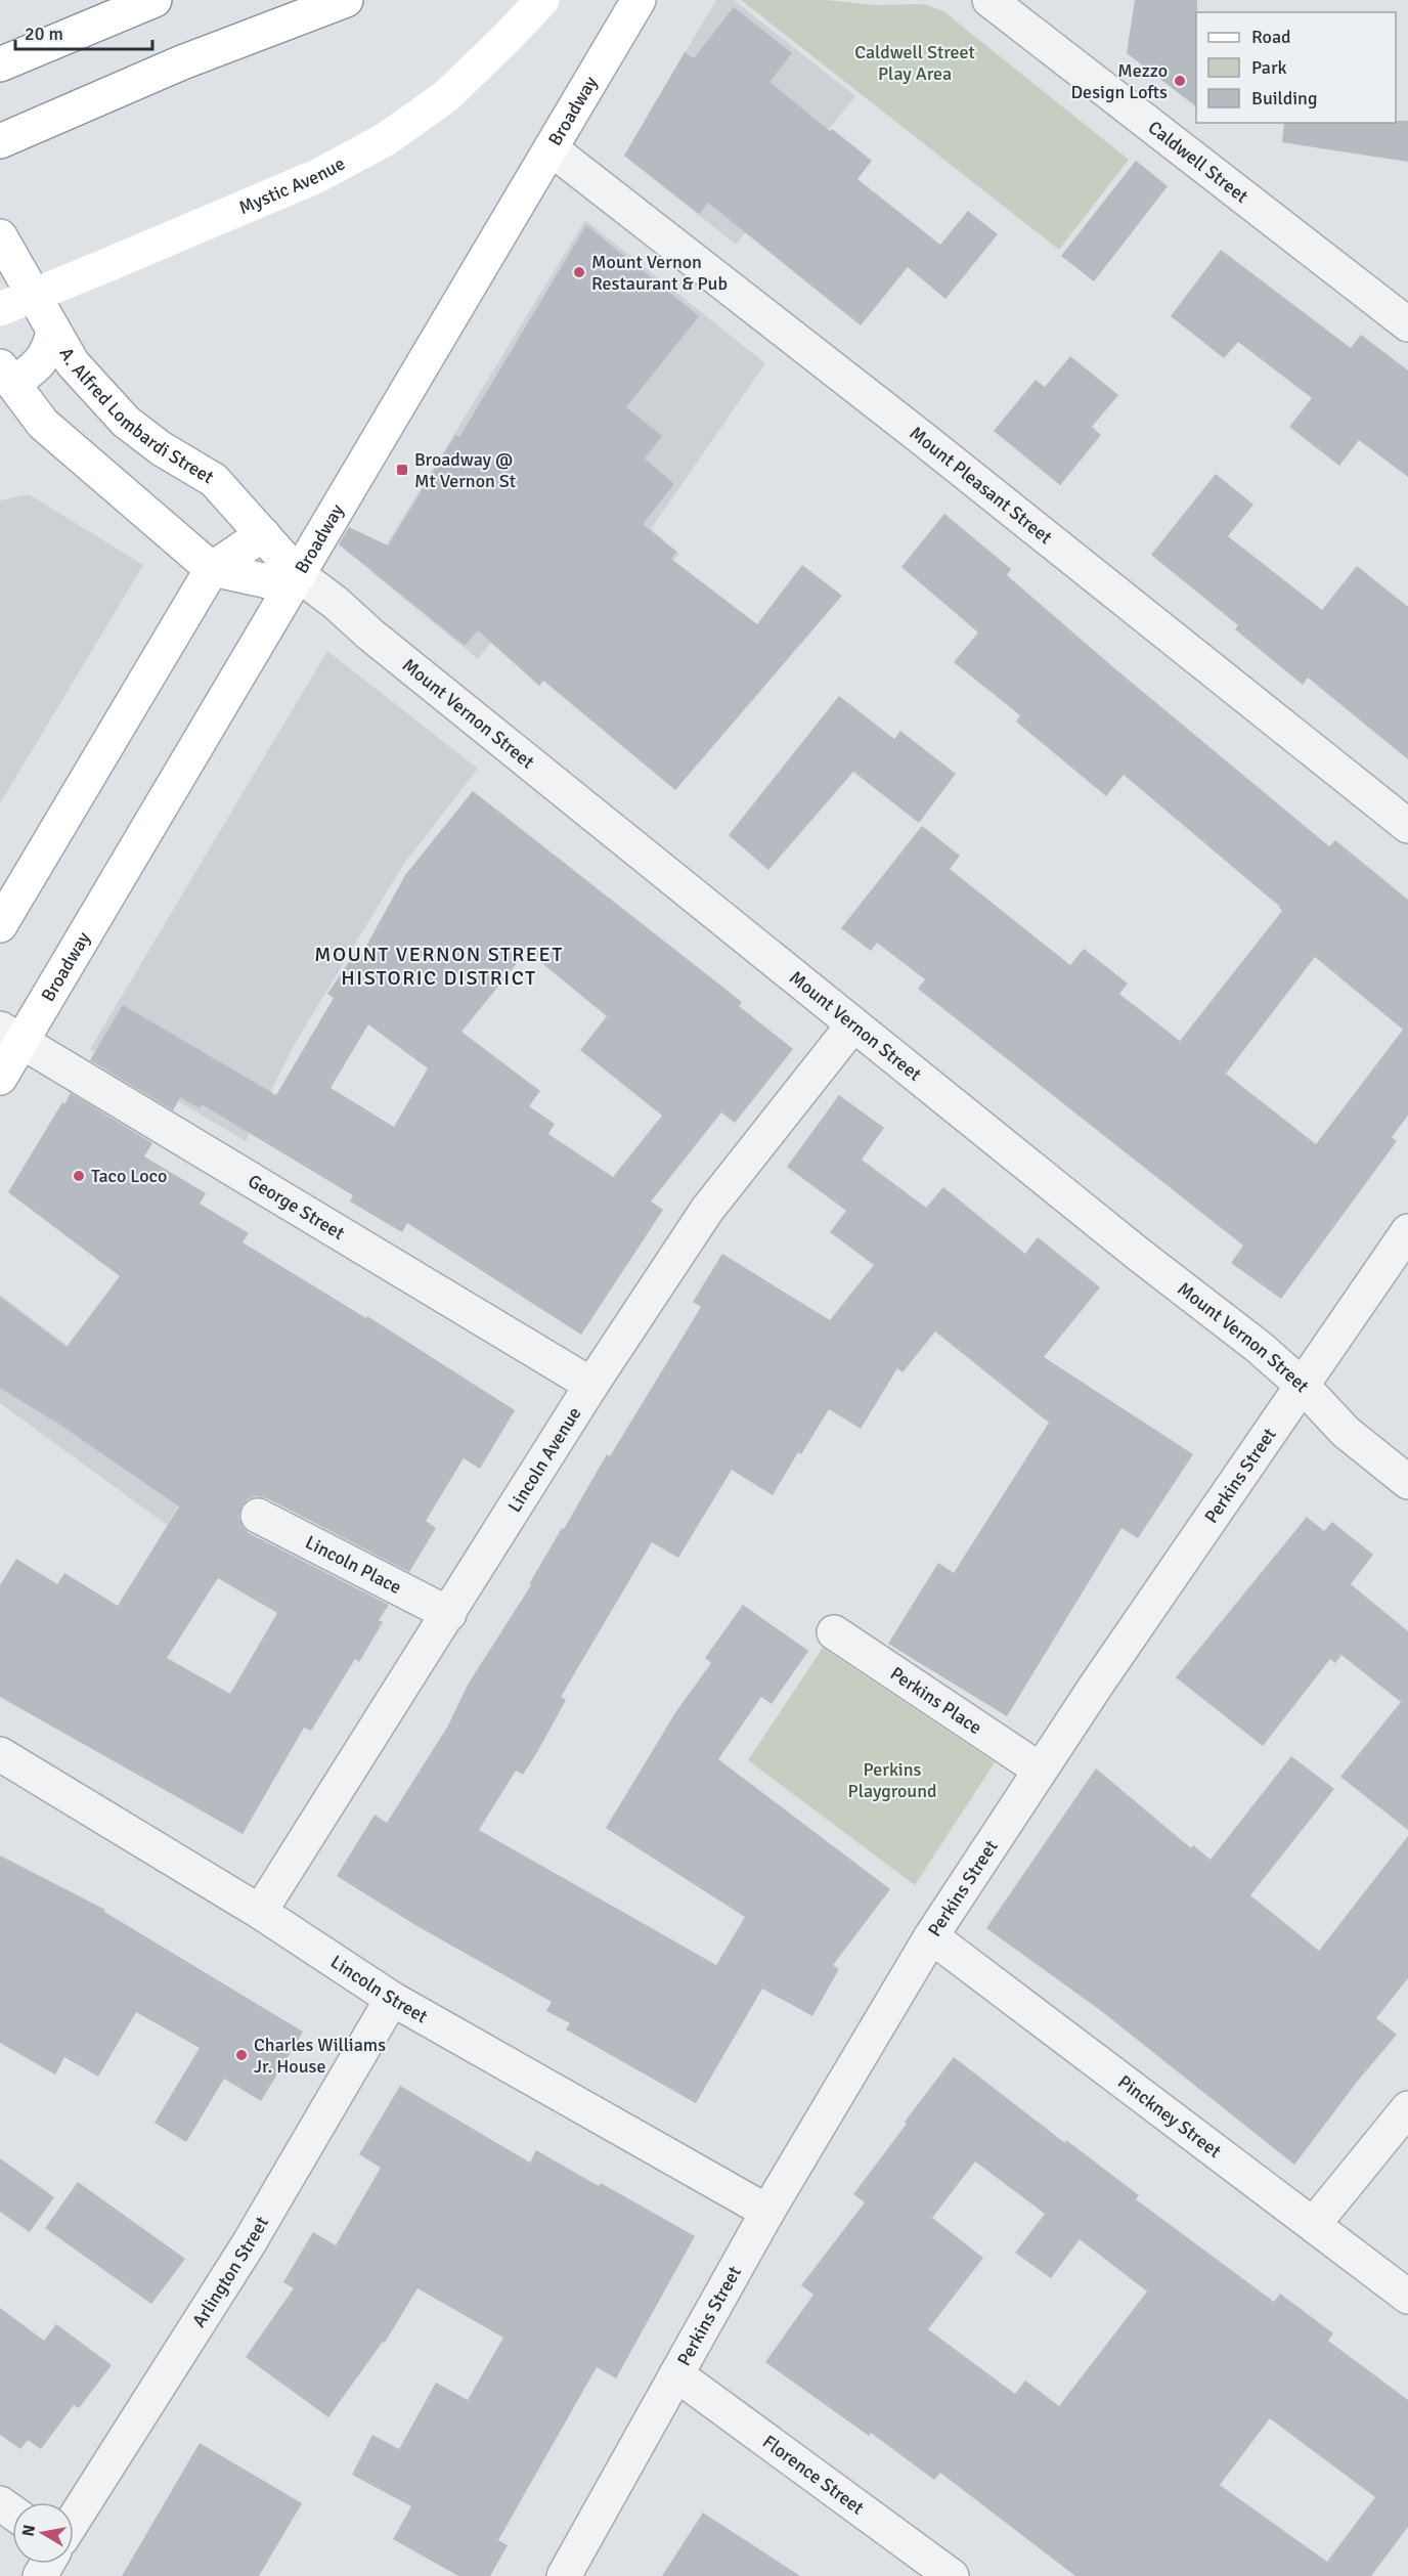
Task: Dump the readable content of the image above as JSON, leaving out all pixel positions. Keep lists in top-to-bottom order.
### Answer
{
  "streets": {
    "main road": ["Broadway", "Mystic Avenue", "A. Alfred Lombardi Street"],
    "street": [
      "Caldwell Street",
      "Mount Pleasant Street",
      "Mount Vernon Street",
      "George Street",
      "Lincoln Avenue",
      "Perkins Street",
      "Lincoln Place",
      "Perkins Place",
      "Lincoln Street",
      "Pinckney Street",
      "Arlington Street",
      "Florence Street"
    ]
  },
  "crossings": [
    ["Broadway", "A. Alfred Lombardi Street"],
    ["Broadway", "Mount Pleasant Street"],
    ["Broadway", "Mount Vernon Street"],
    ["Broadway", "George Street"],
    ["A. Alfred Lombardi Street", "Mount Vernon Street"],
    ["Mount Vernon Street", "Lincoln Avenue"],
    ["Mount Vernon Street", "Perkins Street"],
    ["George Street", "Lincoln Avenue"],
    ["Lincoln Avenue", "Lincoln Place"],
    ["Lincoln Avenue", "Lincoln Street"],
    ["Perkins Street", "Perkins Place"],
    ["Perkins Street", "Lincoln Street"],
    ["Perkins Street", "Pinckney Street"],
    ["Perkins Street", "Florence Street"],
    ["Lincoln Street", "Arlington Street"]
  ],
  "districts": ["MOUNT VERNON STREET HISTORIC DISTRICT"],
  "parks": ["Caldwell Street Play Area", "Perkins Playground"],
  "places": {
    "other": [
      "Mezzo Design Lofts",
      "Mount Vernon Restaurant & Pub",
      "Taco Loco",
      "Charles Williams Jr. House"
    ],
    "transit": ["Broadway @ Mt Vernon St"]
  },
  "legend": ["Road", "Park", "Building"],
  "scale_bar": "20 m",
  "north": "left"
}
